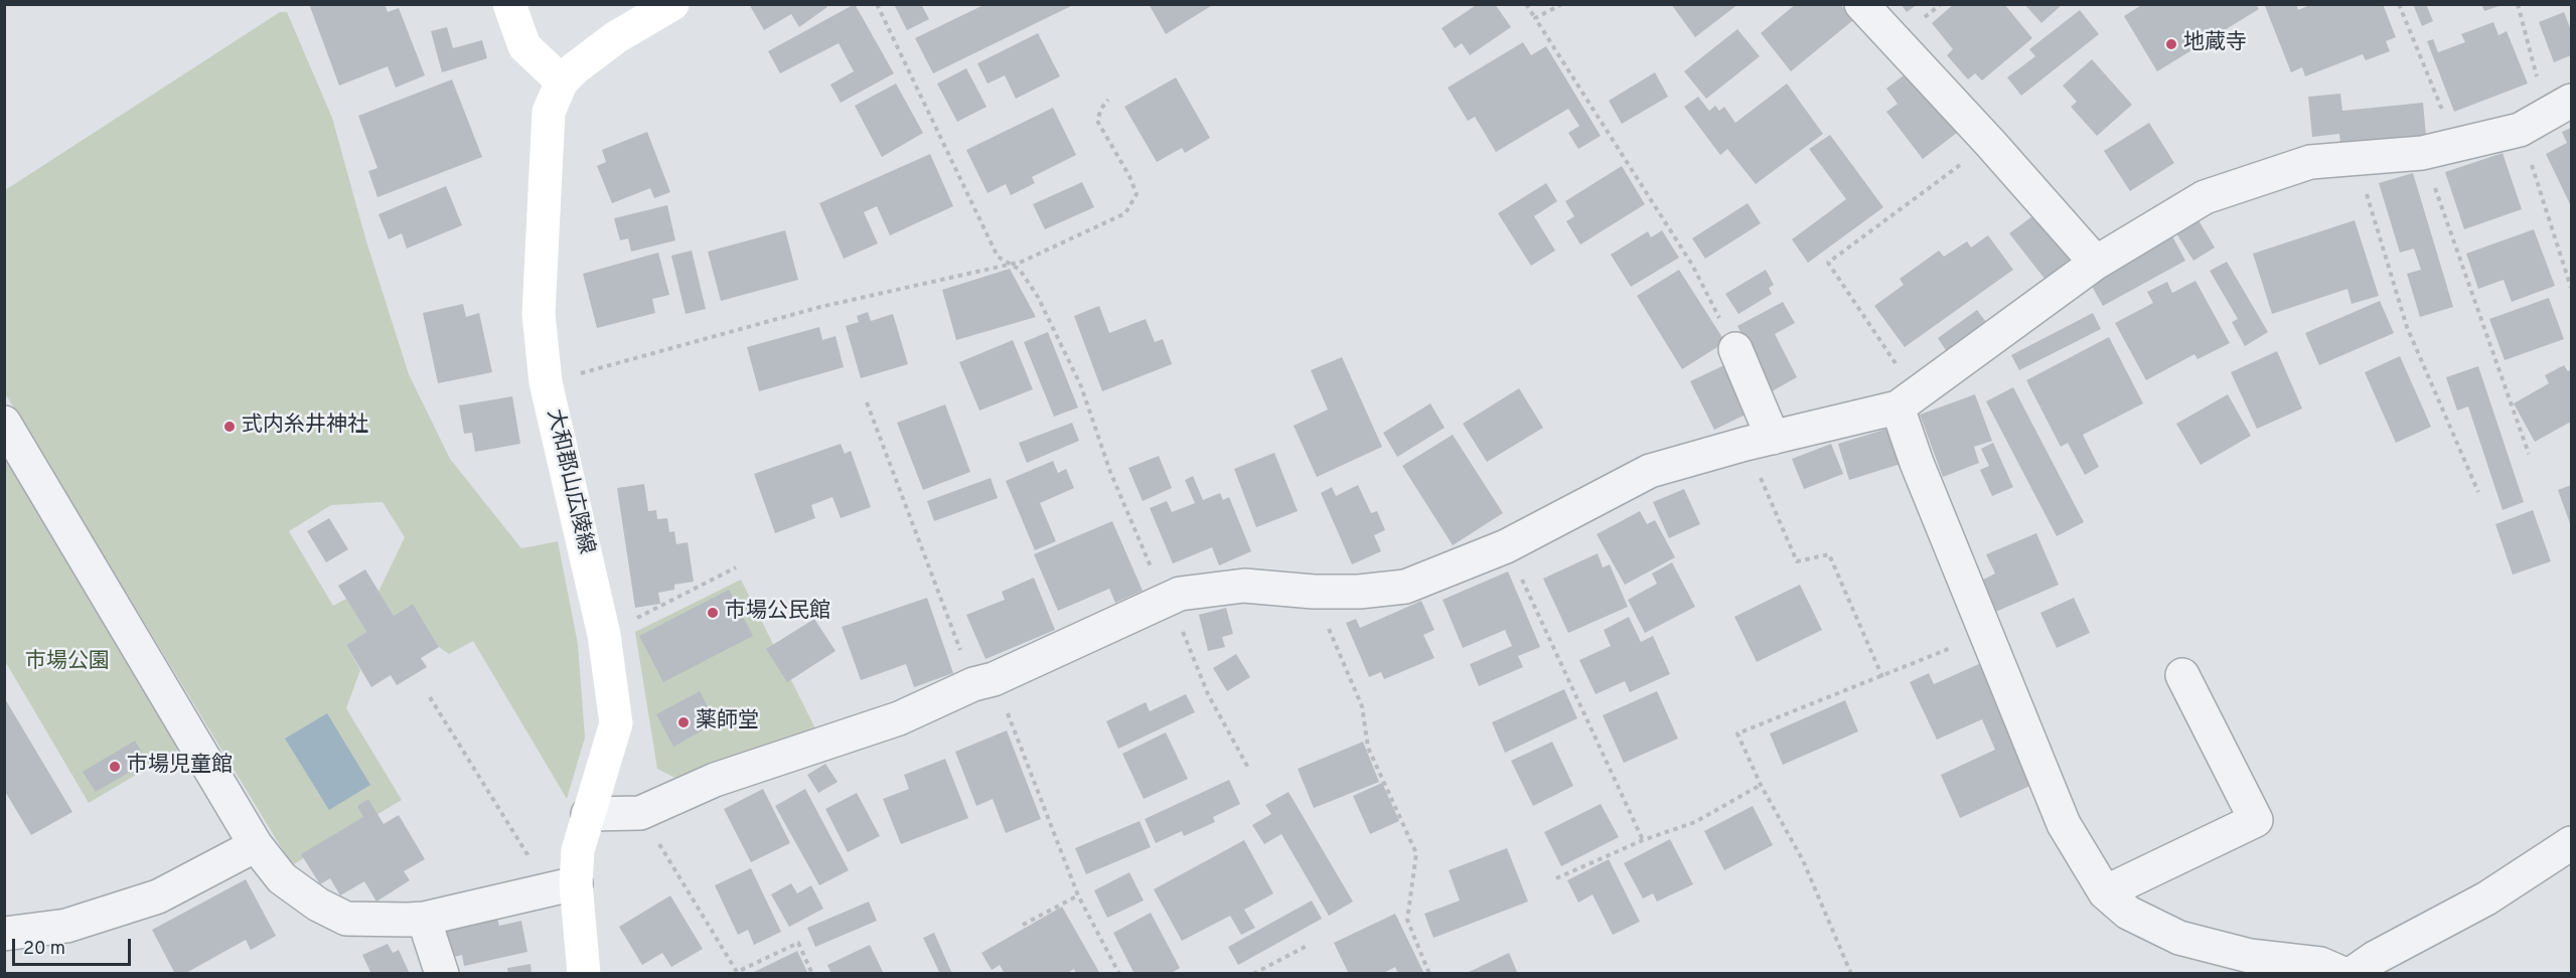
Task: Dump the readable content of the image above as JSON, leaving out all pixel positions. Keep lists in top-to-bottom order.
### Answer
{
  "streets": {
    "main road": ["大和郡山広陵線"]
  },
  "parks": ["市場公園"],
  "places": [
    "地蔵寺",
    "式内糸井神社",
    "市場公民館",
    "薬師堂",
    "市場児童館"
  ],
  "scale_bar": "20 m"
}
